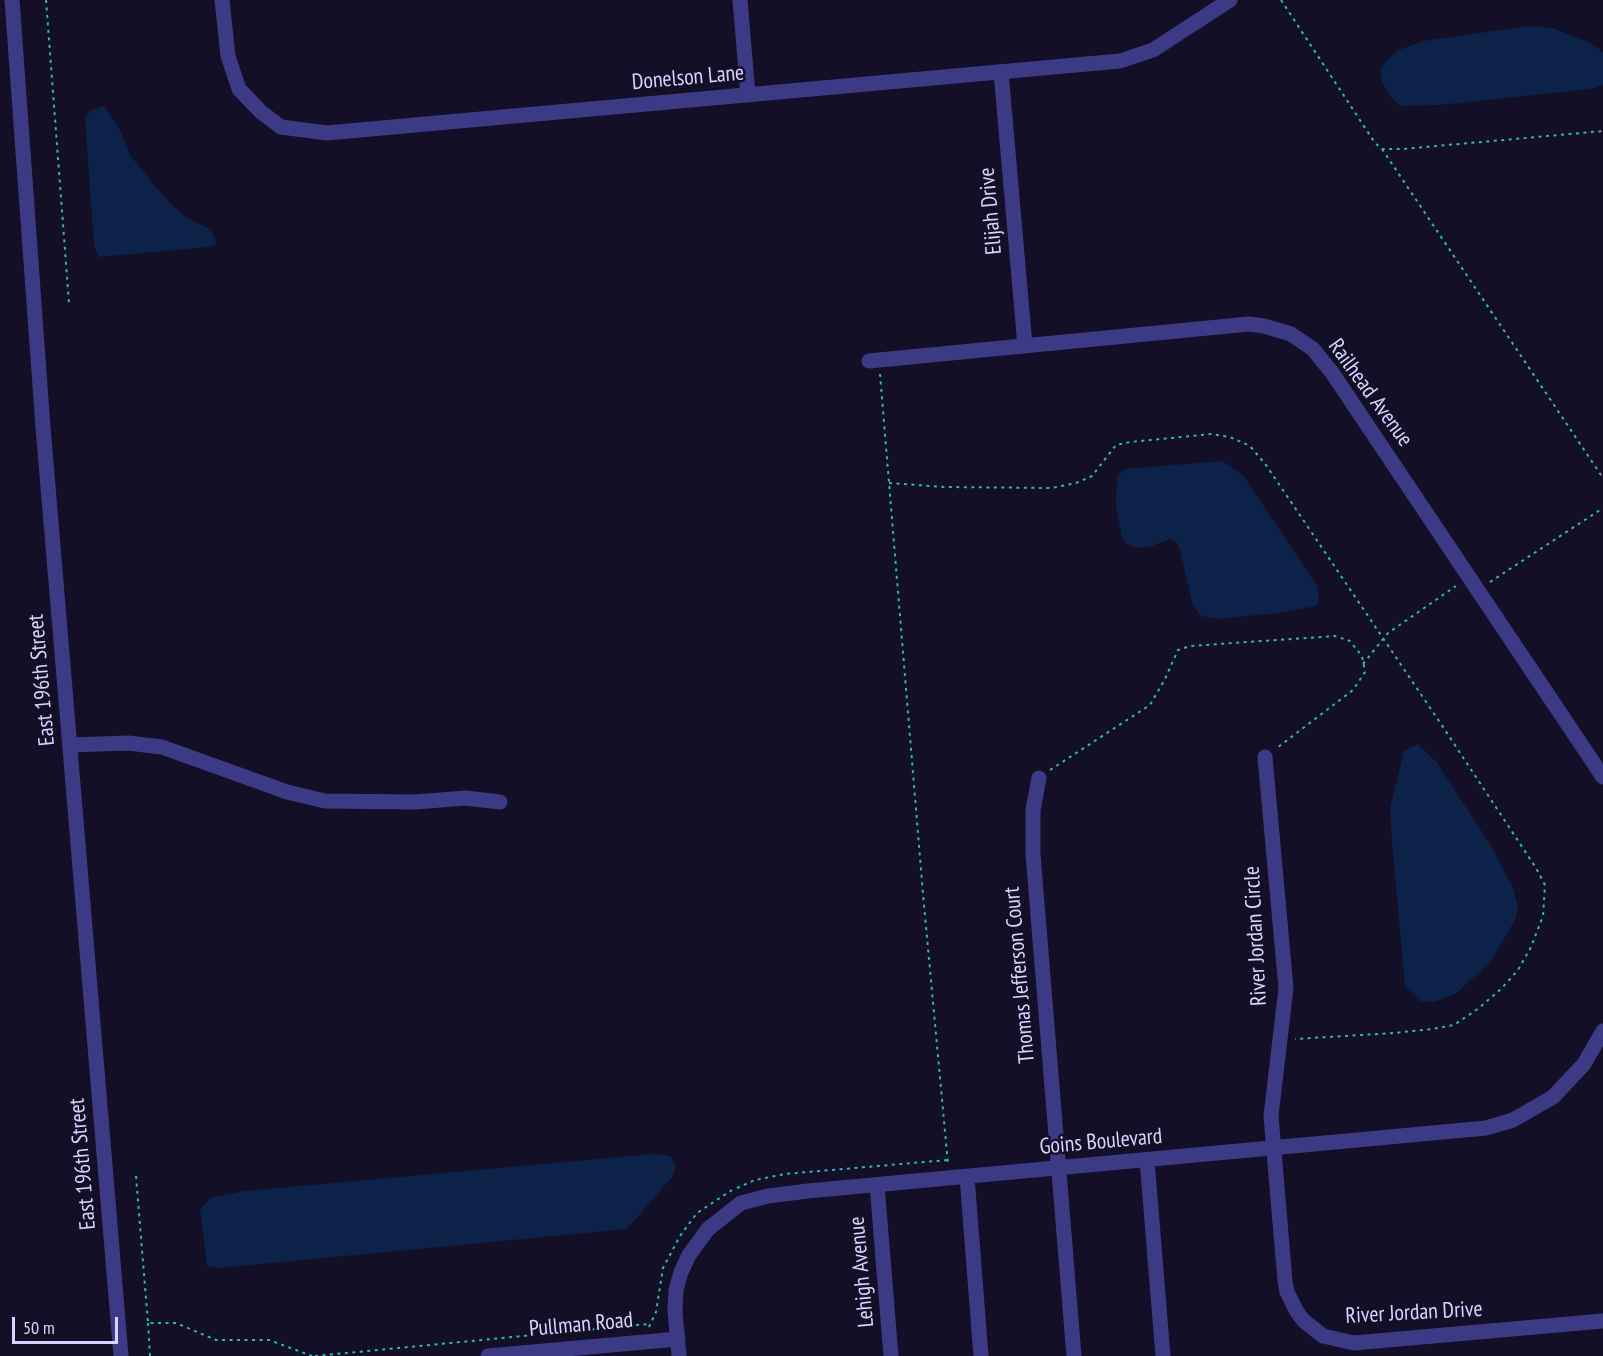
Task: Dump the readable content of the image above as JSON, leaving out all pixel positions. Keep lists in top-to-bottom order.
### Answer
{
  "streets": {
    "street": [
      "Donelson Lane",
      "Elijah Drive",
      "Railhead Avenue",
      "East 196th Street",
      "River Jordan Circle",
      "Thomas Jefferson Court",
      "Goins Boulevard",
      "Lehigh Avenue",
      "River Jordan Drive",
      "Pullman Road"
    ]
  },
  "crossings": [
    ["Donelson Lane", "Elijah Drive"],
    ["Elijah Drive", "Railhead Avenue"],
    ["River Jordan Circle", "Goins Boulevard"],
    ["River Jordan Circle", "River Jordan Drive"],
    ["Thomas Jefferson Court", "Goins Boulevard"],
    ["Goins Boulevard", "Lehigh Avenue"],
    ["Goins Boulevard", "River Jordan Drive"],
    ["Goins Boulevard", "Pullman Road"]
  ],
  "scale_bar": "50 m"
}
